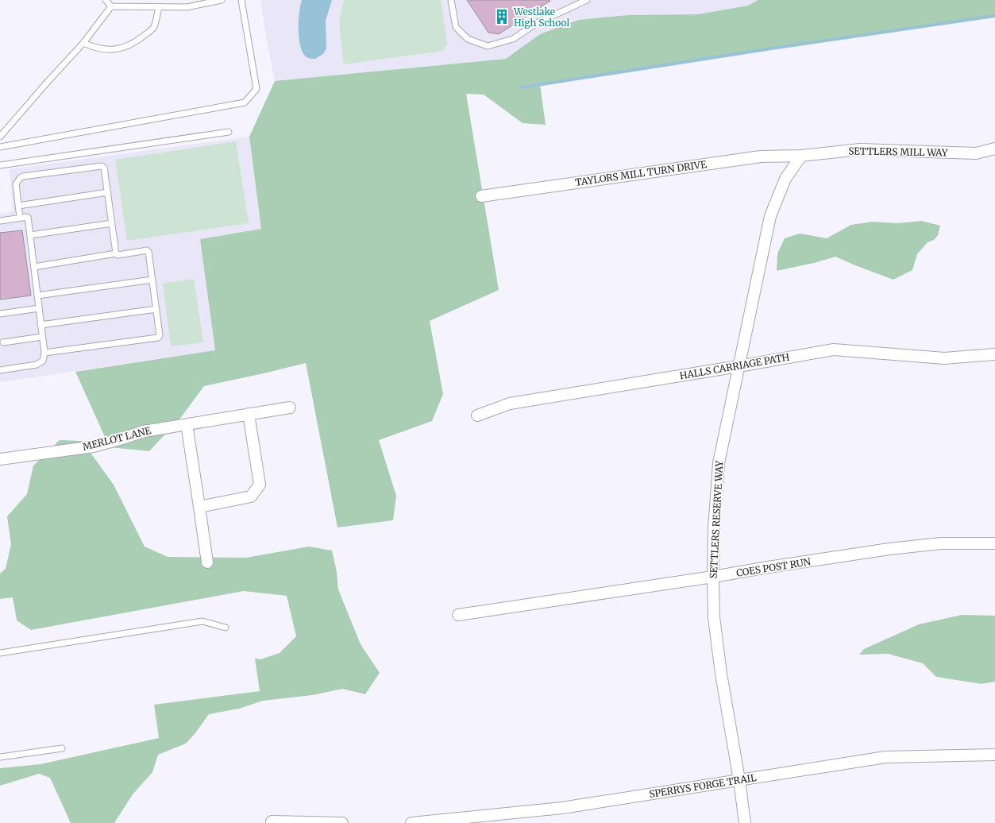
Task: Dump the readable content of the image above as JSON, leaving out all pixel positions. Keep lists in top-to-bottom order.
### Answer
{
  "streets": {
    "street": [
      "SETTLERS MILL WAY",
      "TAYLORS MILL TURN DRIVE",
      "HALLS CARRIAGE PATH",
      "MERLOT LANE",
      "SETTLERS RESERVE WAY",
      "COES POST RUN",
      "SPERRYS FORGE TRAIL"
    ]
  },
  "crossings": [
    ["SETTLERS MILL WAY", "TAYLORS MILL TURN DRIVE"],
    ["SETTLERS MILL WAY", "SETTLERS RESERVE WAY"],
    ["TAYLORS MILL TURN DRIVE", "SETTLERS RESERVE WAY"],
    ["HALLS CARRIAGE PATH", "SETTLERS RESERVE WAY"],
    ["SETTLERS RESERVE WAY", "COES POST RUN"],
    ["SETTLERS RESERVE WAY", "SPERRYS FORGE TRAIL"]
  ],
  "places": {
    "building": ["Westlake High School"]
  }
}
